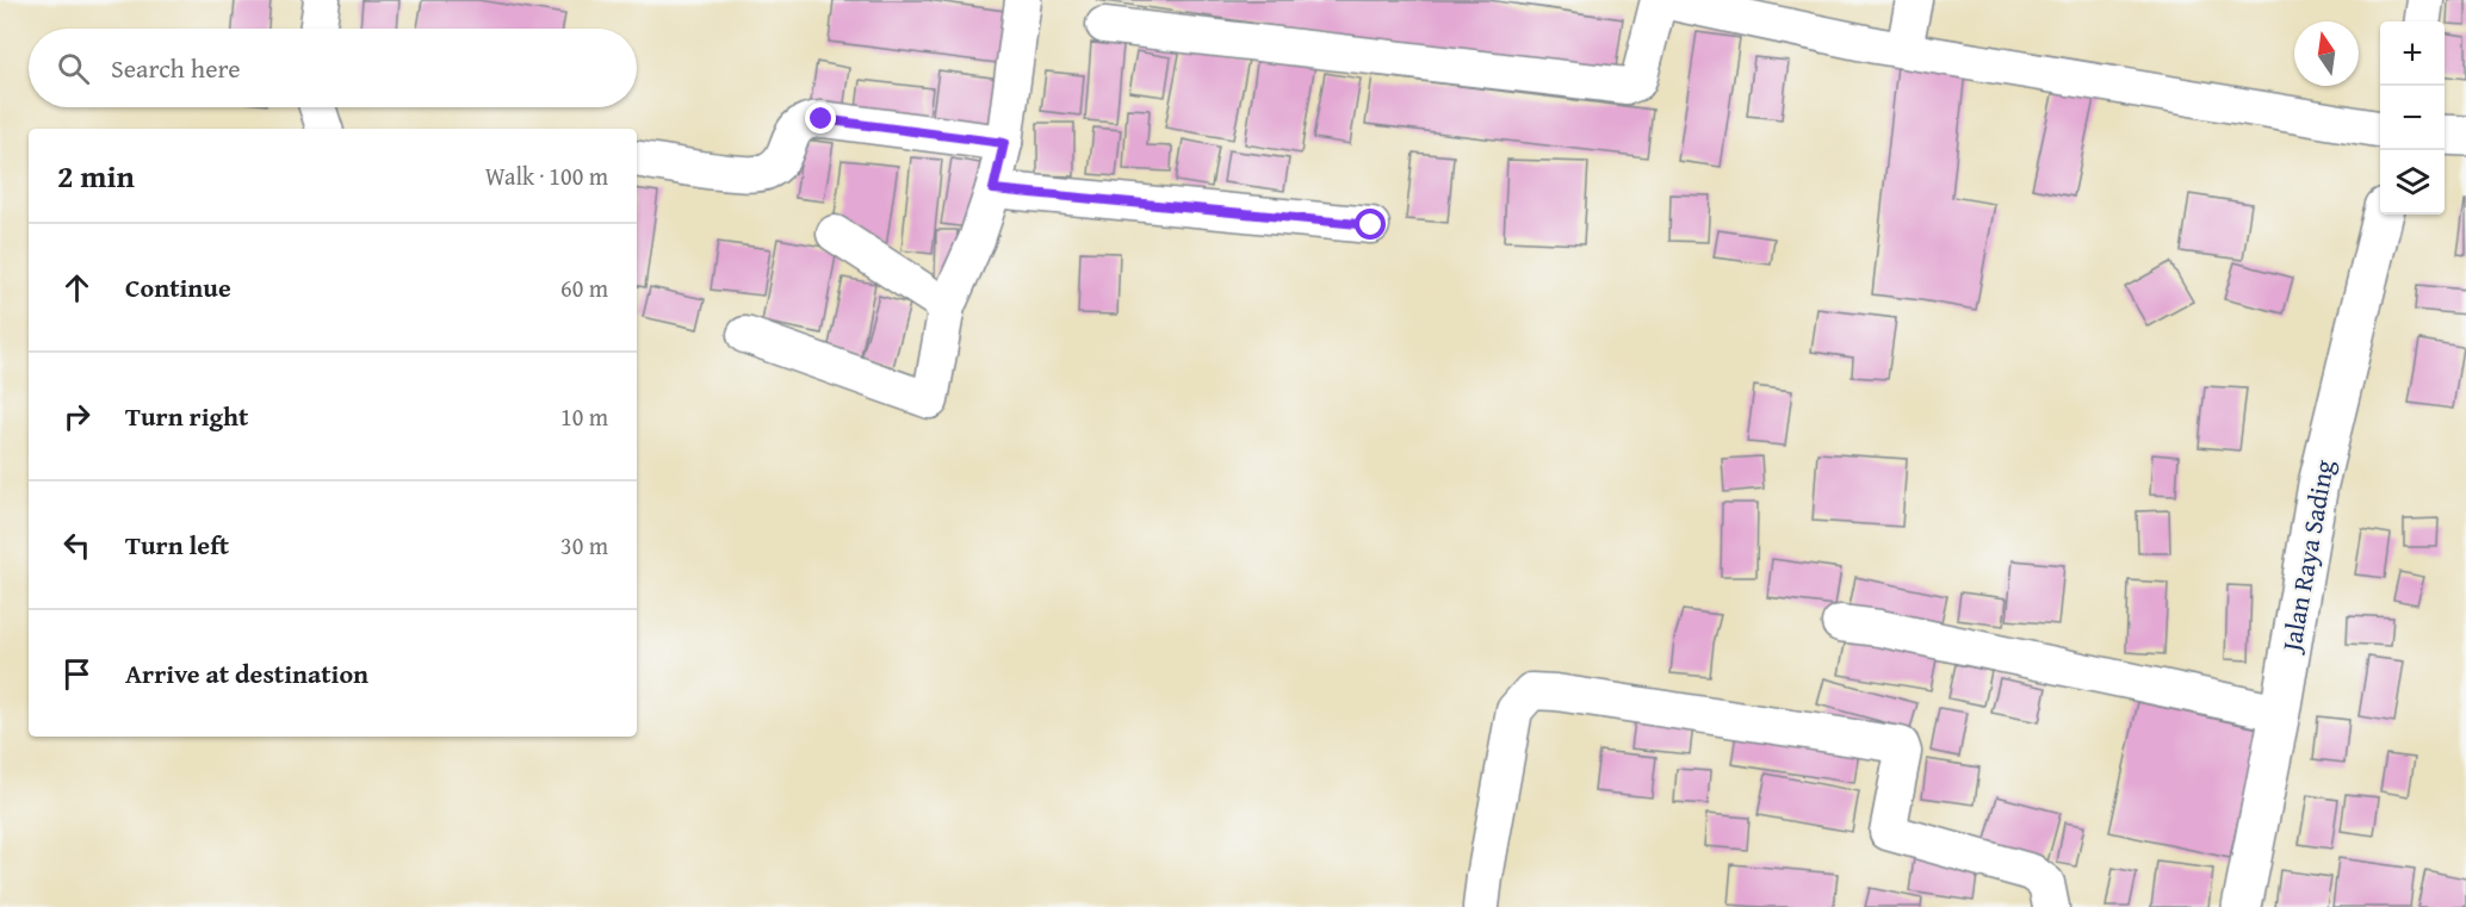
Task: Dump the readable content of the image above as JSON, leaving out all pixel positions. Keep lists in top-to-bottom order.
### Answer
{
  "streets": {
    "street": ["Jalan Raya Sading"]
  },
  "north": "top",
  "page": {
    "map_buttons": ["+", "−"],
    "search": "Search here",
    "heading": ["2 min", "Walk · 100 m"],
    "list": [
      ["Continue", "60 m"],
      ["Turn right", "10 m"],
      ["Turn left", "30 m"],
      "Arrive at destination"
    ]
  }
}
